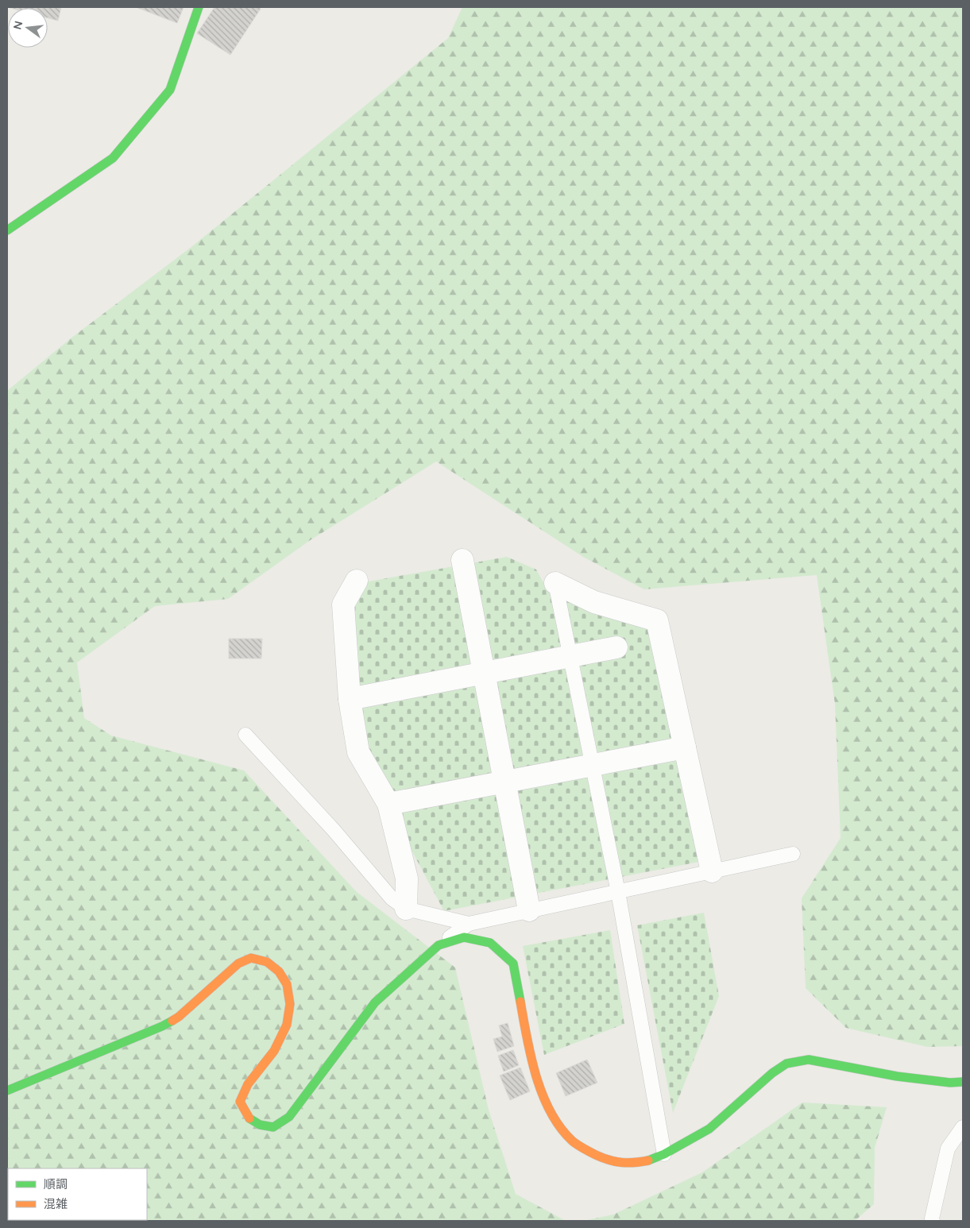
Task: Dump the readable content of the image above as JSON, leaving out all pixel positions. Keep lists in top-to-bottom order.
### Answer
{
  "legend": ["順調", "混雑"],
  "north": "left"
}
